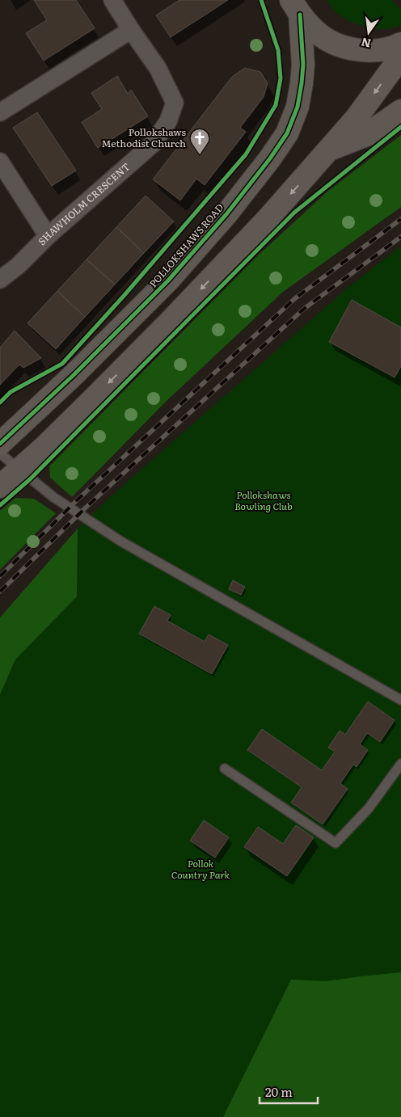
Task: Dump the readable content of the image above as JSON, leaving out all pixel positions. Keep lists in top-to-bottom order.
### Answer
{
  "streets": {
    "main road": ["POLLOKSHAWS ROAD"],
    "street": ["SHAWHOLM CRESCENT"]
  },
  "parks": ["Pollokshaws Bowling Club", "Pollok Country Park"],
  "places": {
    "church": ["Pollokshaws Methodist Church"]
  },
  "scale_bar": "20 m",
  "north": "bottom"
}
